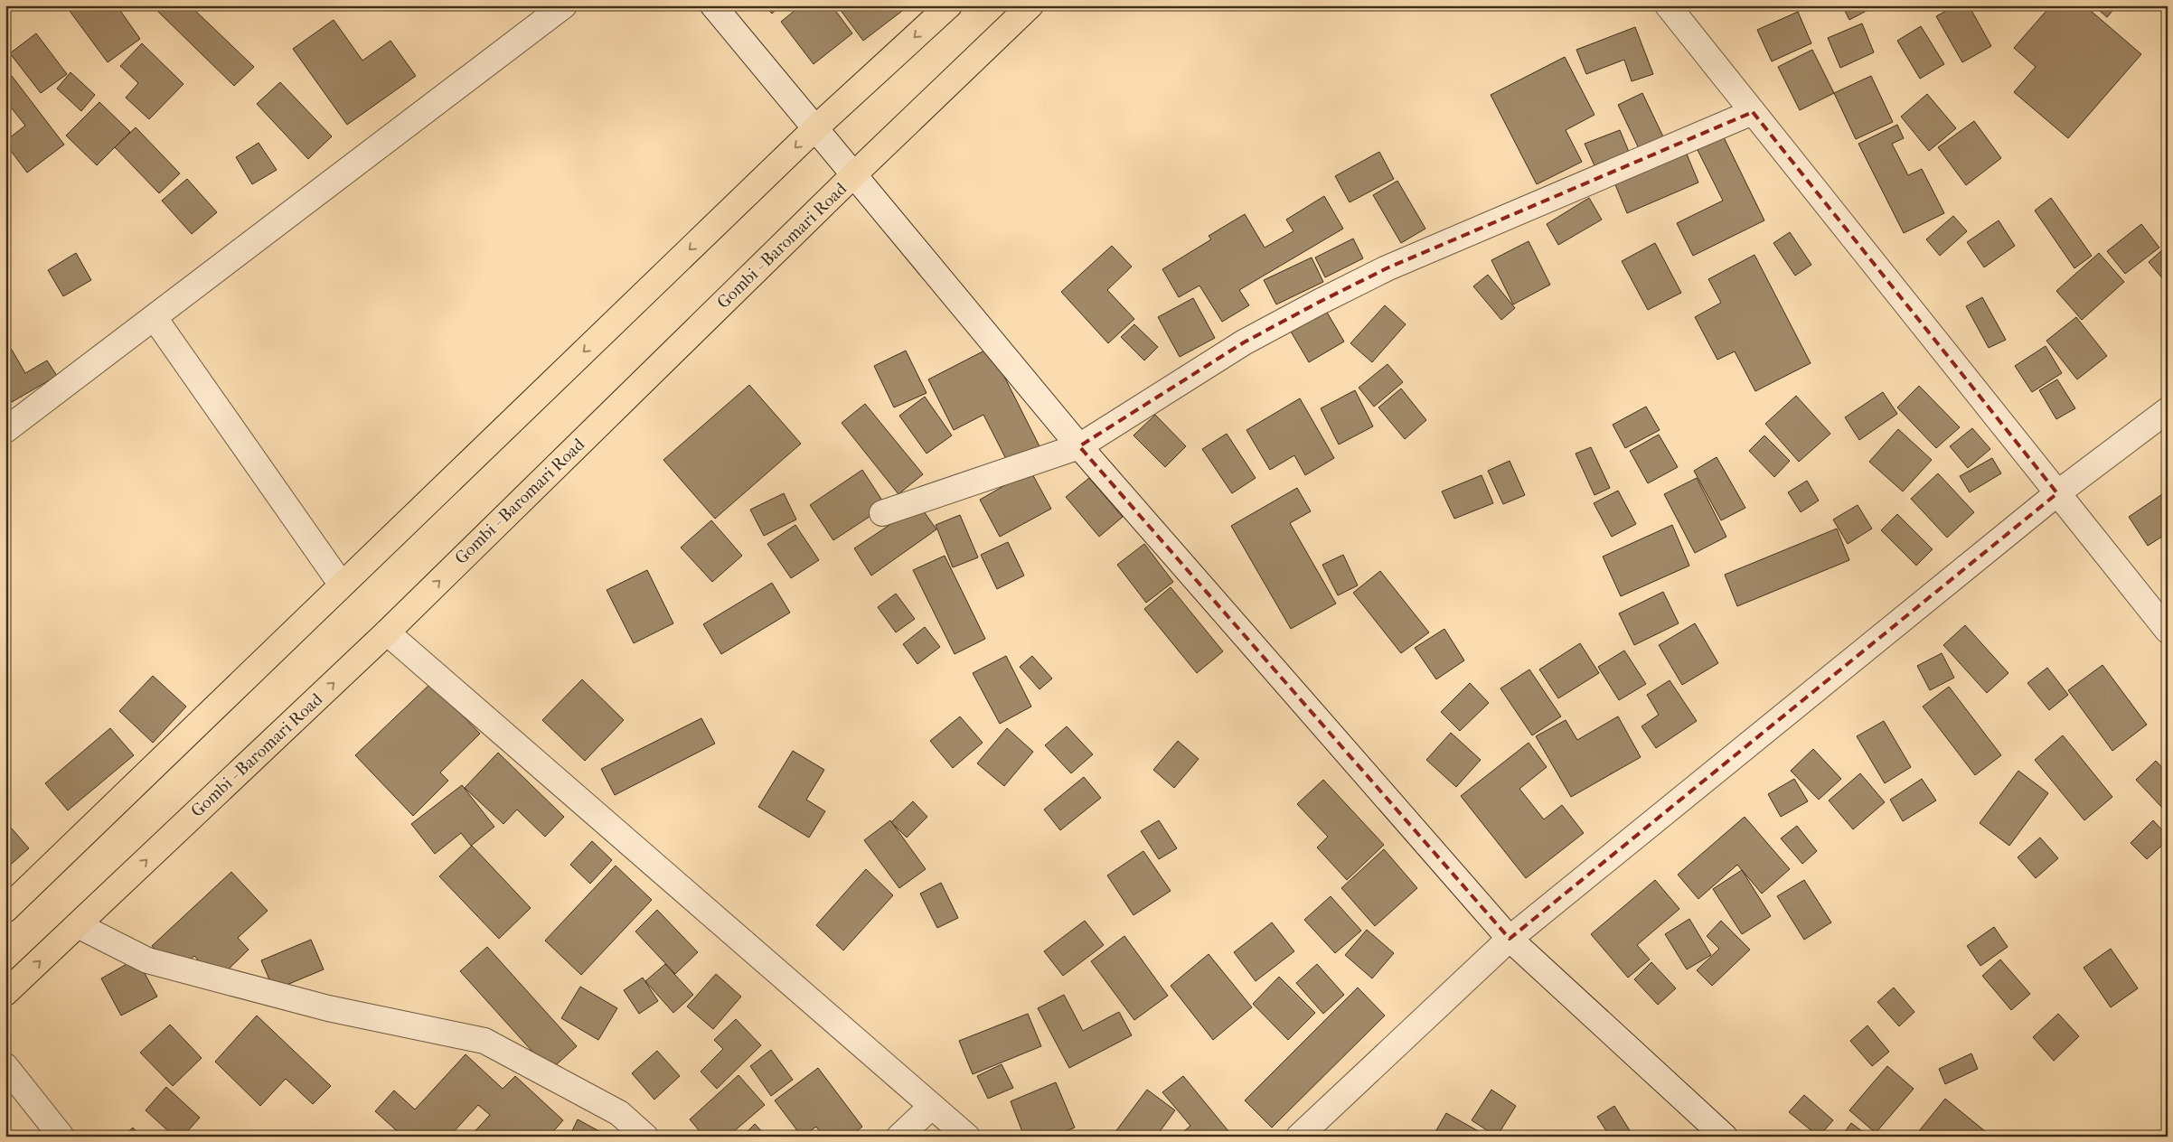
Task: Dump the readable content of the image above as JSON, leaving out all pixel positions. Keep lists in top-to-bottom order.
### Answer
{
  "streets": {
    "main road": ["Gombi - Baromari Road"]
  }
}
